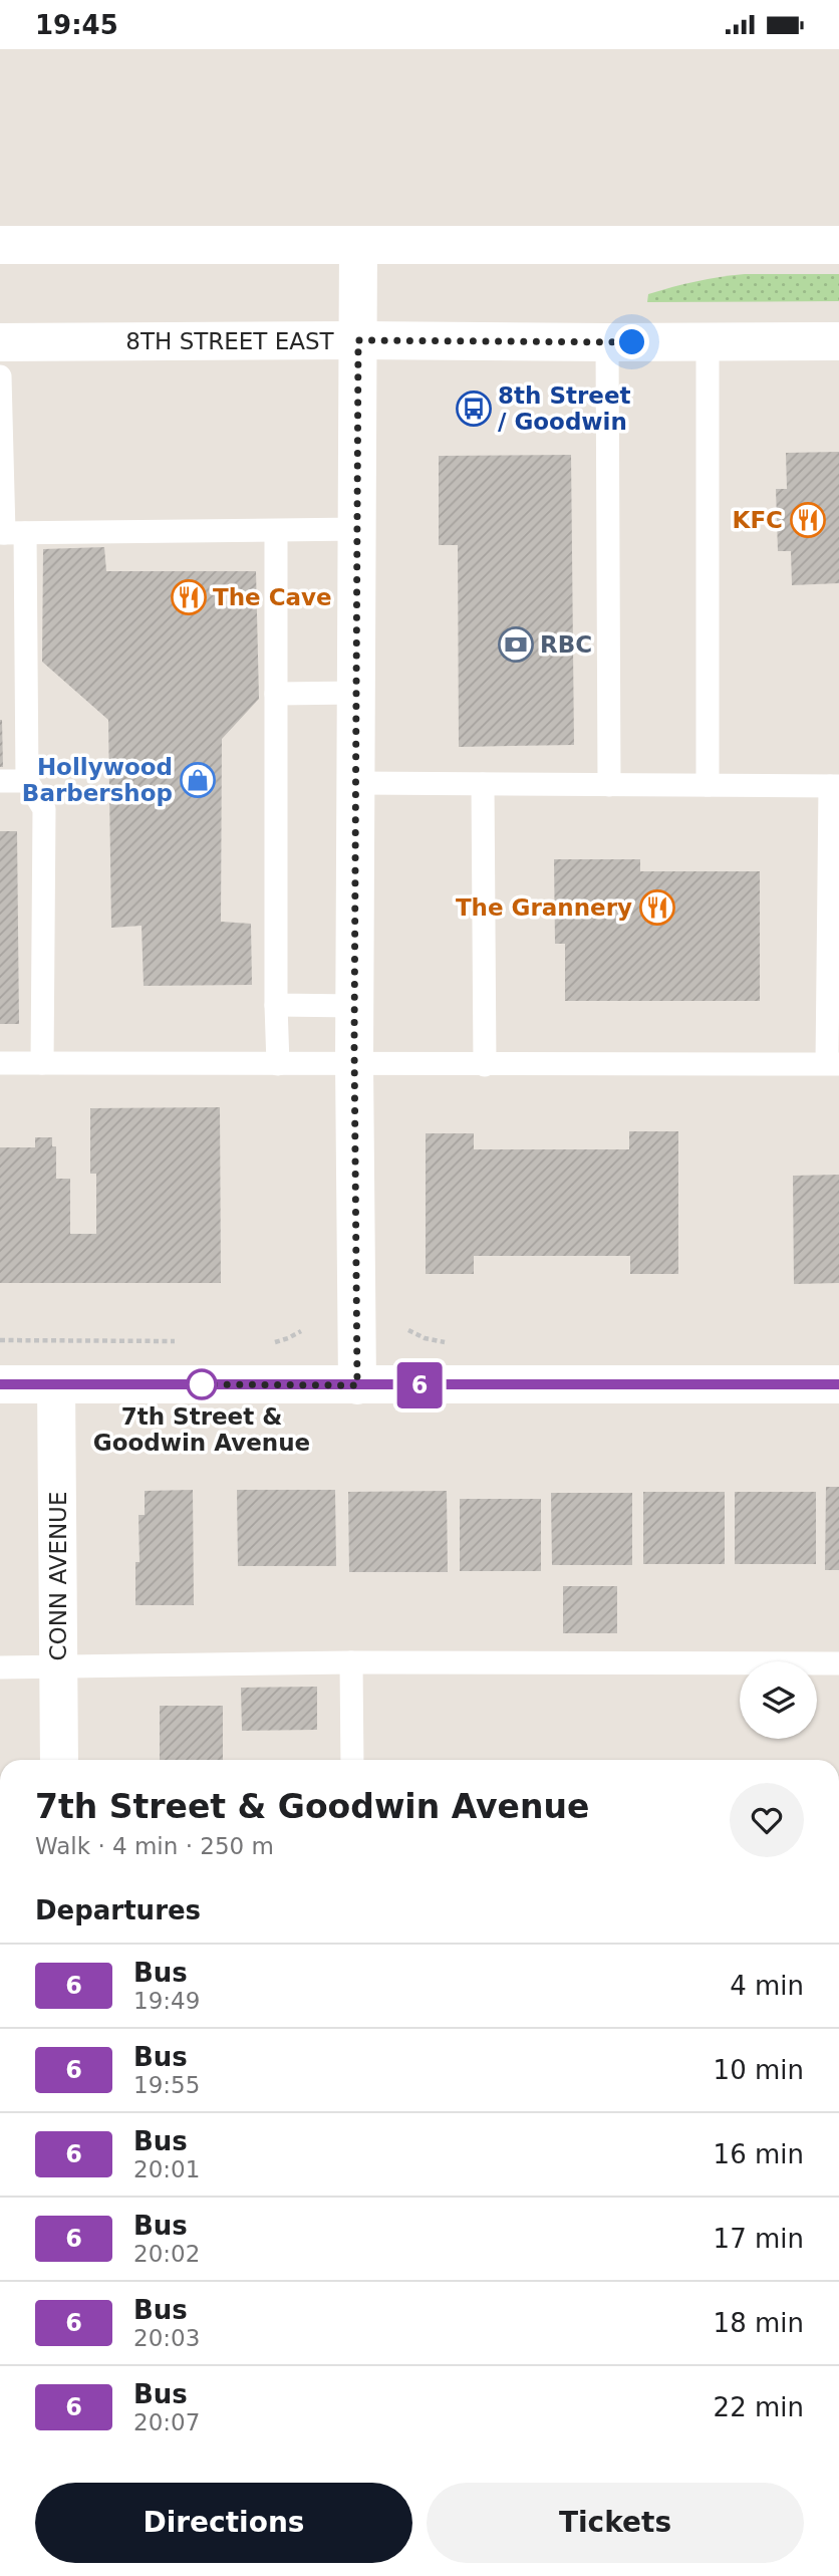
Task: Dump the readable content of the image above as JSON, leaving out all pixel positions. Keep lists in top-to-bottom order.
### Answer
{
  "streets": {
    "street": ["8TH STREET EAST", "CONN AVENUE"]
  },
  "places": {
    "bus stop": ["8th Street / Goodwin"],
    "restaurant": ["KFC", "The Cave", "The Grannery"],
    "bank": ["RBC"],
    "shop": ["Hollywood Barbershop"],
    "other": ["7th Street & Goodwin Avenue"]
  },
  "lines": ["bus line 6"],
  "page": {
    "status": "19:45",
    "on_map": "6",
    "heading": [
      ["7th Street & Goodwin Avenue", "Walk · 4 min · 250 m"],
      "Departures"
    ],
    "list": [
      {
        "mark": "6",
        "name": "Bus",
        "note": "19:49",
        "value": "4 min"
      },
      {
        "mark": "6",
        "name": "Bus",
        "note": "19:55",
        "value": "10 min"
      },
      {
        "mark": "6",
        "name": "Bus",
        "note": "20:01",
        "value": "16 min"
      },
      {
        "mark": "6",
        "name": "Bus",
        "note": "20:02",
        "value": "17 min"
      },
      {
        "mark": "6",
        "name": "Bus",
        "note": "20:03",
        "value": "18 min"
      },
      {
        "mark": "6",
        "name": "Bus",
        "note": "20:07",
        "value": "22 min"
      }
    ],
    "buttons": ["Directions", "Tickets"]
  }
}
